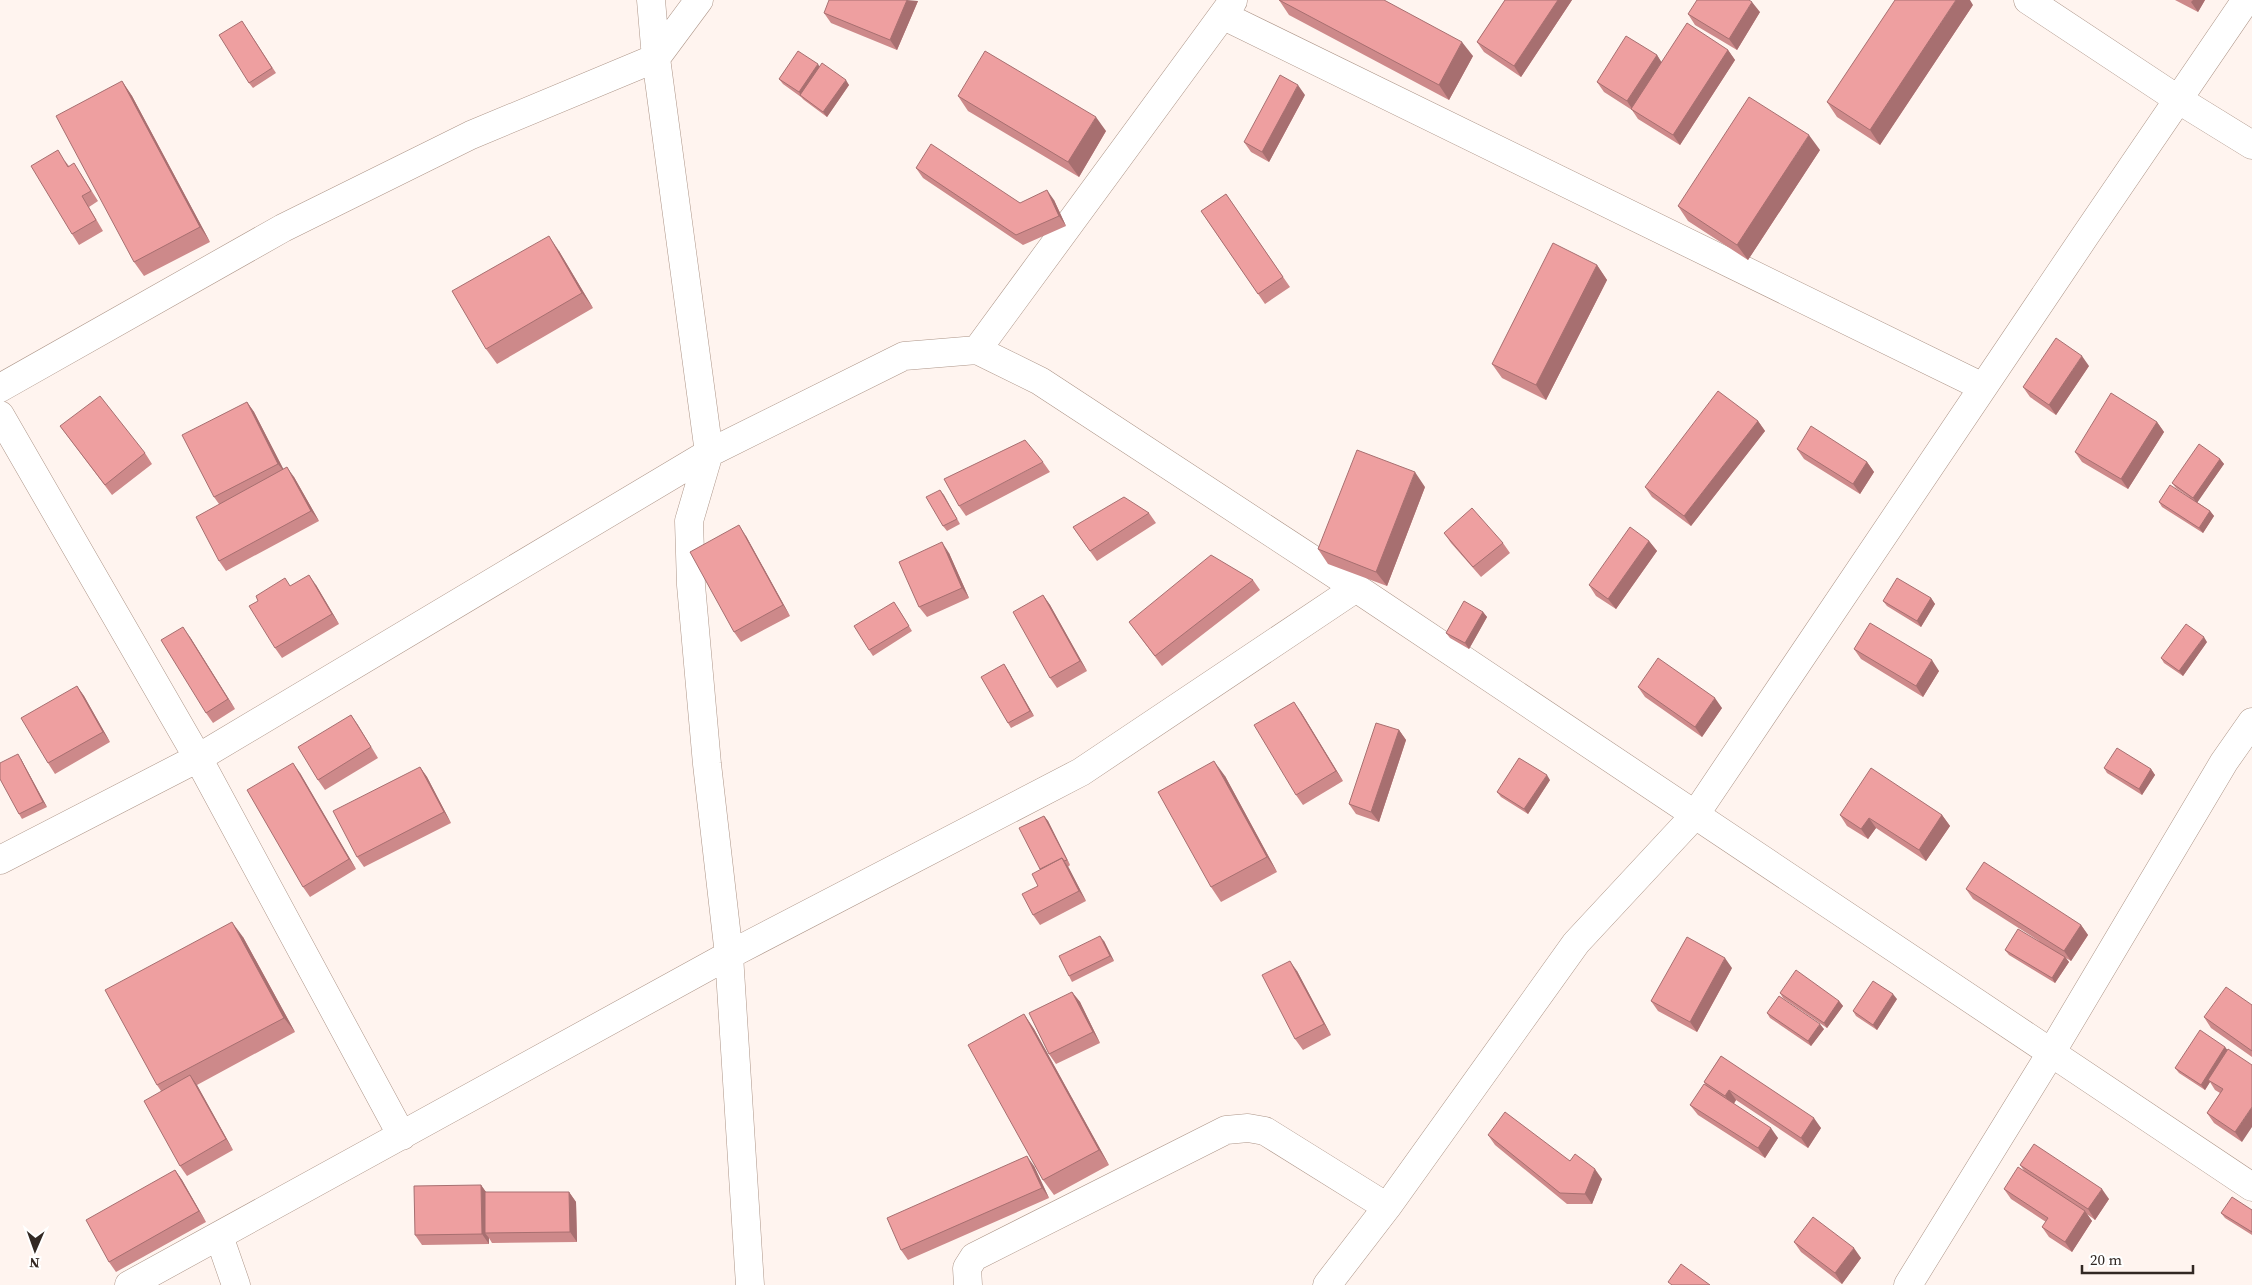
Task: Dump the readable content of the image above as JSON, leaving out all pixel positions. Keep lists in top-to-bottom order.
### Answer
{
  "scale_bar": "20 m",
  "north": "bottom"
}
